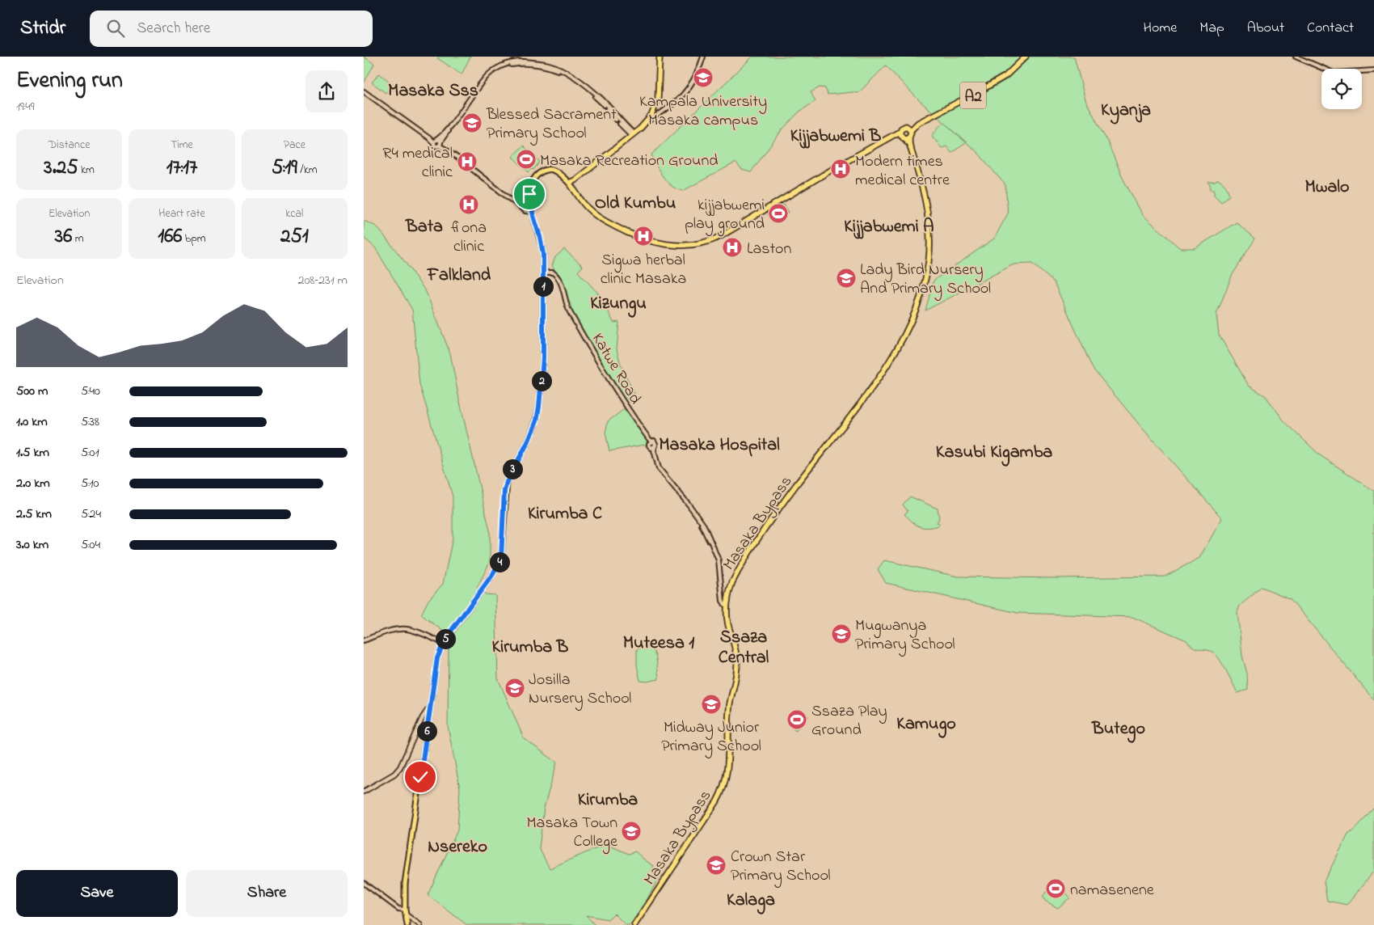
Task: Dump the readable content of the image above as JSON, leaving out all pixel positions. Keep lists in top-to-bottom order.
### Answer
{
  "streets": {
    "highway": ["A2", "Masaka Bypass"],
    "street": ["Katwe Road"]
  },
  "crossings": [
    ["A2", "Katwe Road"],
    ["A2", "Masaka Bypass"]
  ],
  "districts": [
    "Masaka Sss",
    "Kyanja",
    "Kijjabwemi B",
    "Mwalo",
    "Old Kumbu",
    "Bata",
    "Kijjabwemi A",
    "Falkland",
    "Kizungu",
    "Masaka Hospital",
    "Kasubi Kigamba",
    "Kirumba C",
    "Ssaza Central",
    "Muteesa 1",
    "Kirumba B",
    "Kamugo",
    "Butego",
    "Kirumba",
    "Nsereko",
    "Kalaga"
  ],
  "places": {
    "school or university": [
      "Kampala University Masaka campus",
      "Blessed Sacrament Primary School",
      "Lady Bird Nursery And Primary School",
      "Mugwanya Primary School",
      "Josilla Nursery School",
      "Midway Junior Primary School",
      "Masaka Town College",
      "Crown Star Primary School"
    ],
    "sports": [
      "Masaka Recreation Ground",
      "kijjabwemi play ground",
      "Ssaza Play Ground",
      "namasenene"
    ],
    "hospital": [
      "R4 medical clinic",
      "Modern times medical centre",
      "fiona clinic",
      "Sigwa herbal clinic Masaka",
      "Laston"
    ]
  },
  "page": {
    "header": "Stridr",
    "search": "Search here",
    "nav": [
      "Home",
      "Map",
      "About",
      "Contact"
    ],
    "heading": ["Evening run", "19:49"],
    "stats": [
      ["Distance", "3.25 km"],
      ["Time", "17:17"],
      ["Pace", "5:19 /km"],
      ["Elevation", "36 m"],
      ["Heart rate", "166 bpm"],
      ["kcal", "251"]
    ],
    "chart": ["Elevation", "208–231 m"],
    "pins": [
      "1",
      "2",
      "3",
      "4",
      "5",
      "6"
    ],
    "list": [
      {
        "name": "500 m",
        "note": "5:40"
      },
      {
        "name": "1.0 km",
        "note": "5:38"
      },
      {
        "name": "1.5 km",
        "note": "5:01"
      },
      {
        "name": "2.0 km",
        "note": "5:10"
      },
      {
        "name": "2.5 km",
        "note": "5:24"
      },
      {
        "name": "3.0 km",
        "note": "5:04"
      }
    ],
    "buttons": ["Save", "Share"]
  }
}
